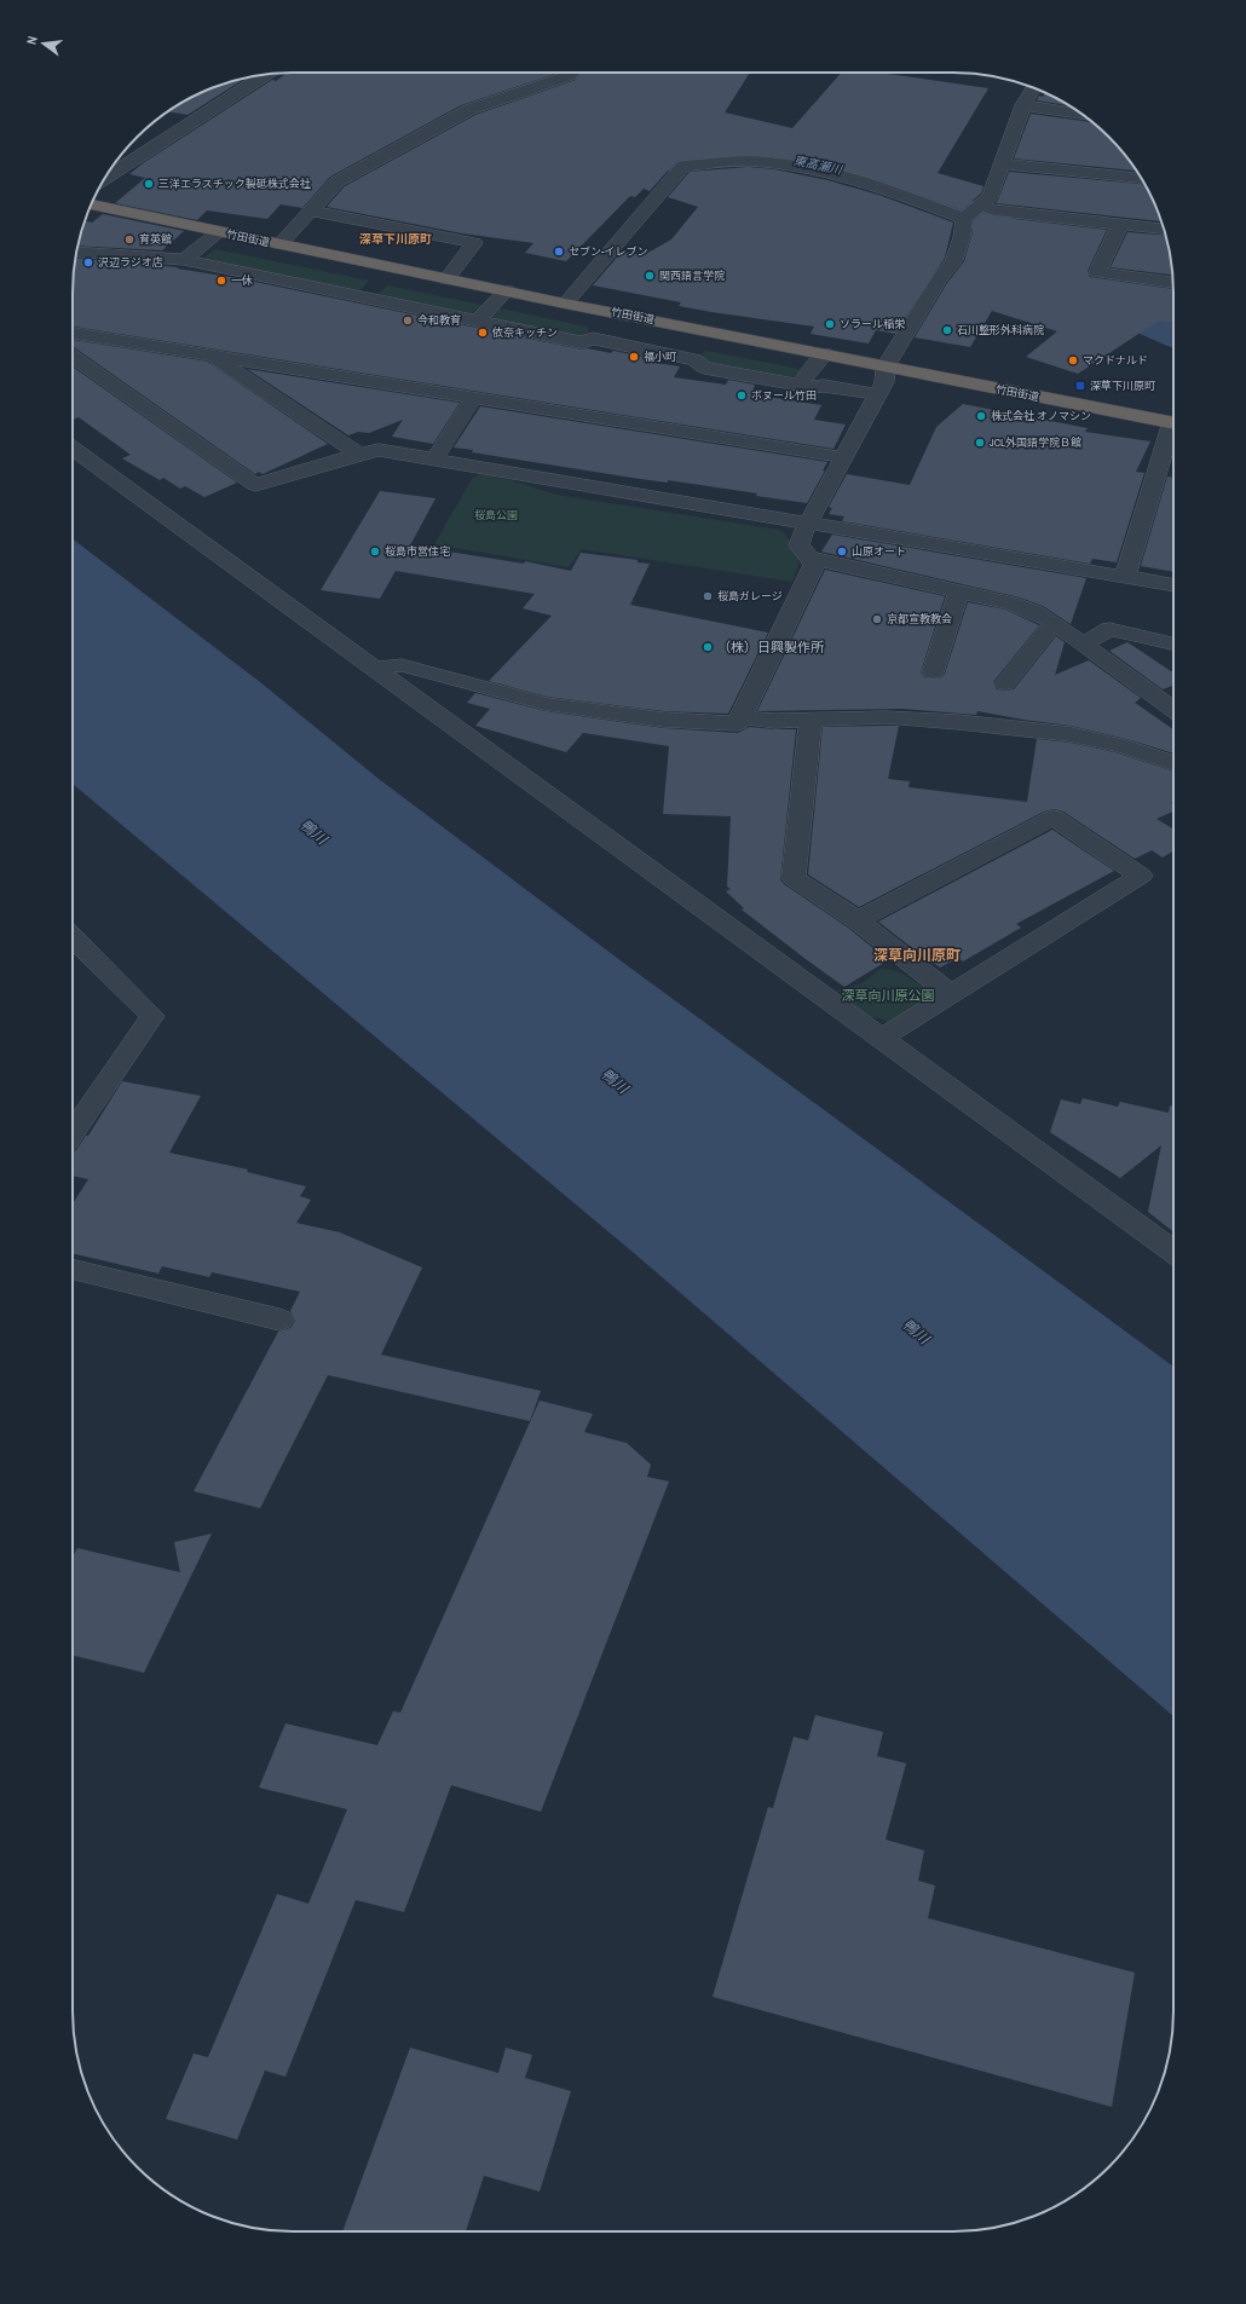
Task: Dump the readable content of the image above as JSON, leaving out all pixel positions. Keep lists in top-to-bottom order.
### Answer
{
  "streets": {
    "highway": ["竹田街道"]
  },
  "districts": ["深草下川原町", "深草向川原町"],
  "water": ["東高瀬川", "鴨川"],
  "parks": ["桜島公園", "深草向川原公園"],
  "places": {
    "other": [
      "三洋エラスチック製砥株式会社",
      "育英館",
      "セブン-イレブン",
      "沢辺ラジオ店",
      "関西語言学院",
      "一休",
      "今和教育",
      "ソラール稲栄",
      "石川整形外科病院",
      "依奈キッチン",
      "福小町",
      "マクドナルド",
      "ボヌール竹田",
      "株式会社 オノマシン",
      "JCL外国語学院Ｂ館",
      "桜島市営住宅",
      "山原オート",
      "桜島ガレージ",
      "京都宣教教会",
      "（株）日興製作所"
    ],
    "transit": ["深草下川原町"]
  },
  "north": "left"
}
